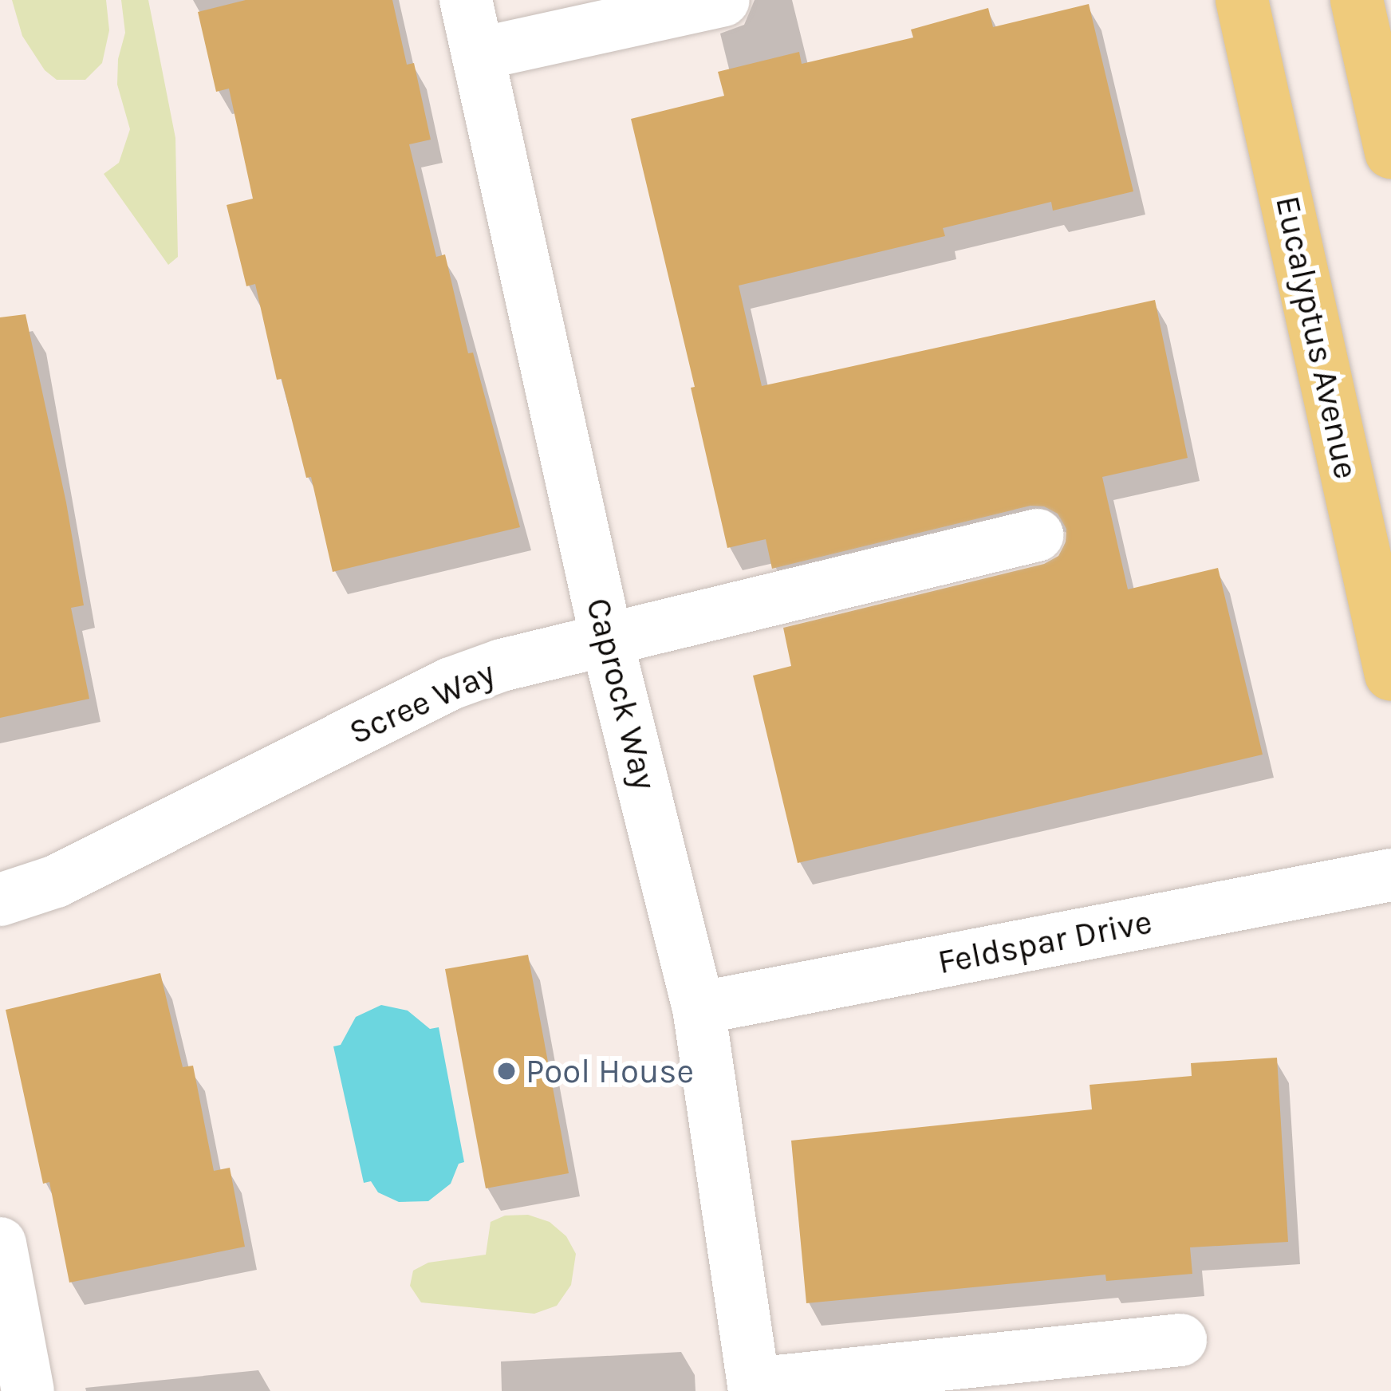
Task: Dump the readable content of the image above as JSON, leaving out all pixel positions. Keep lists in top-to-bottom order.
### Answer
{
  "streets": {
    "main road": ["Eucalyptus Avenue"],
    "street": ["Caprock Way", "Scree Way", "Feldspar Drive"]
  },
  "crossings": [
    ["Caprock Way", "Scree Way"],
    ["Caprock Way", "Feldspar Drive"]
  ],
  "places": ["Pool House"]
}
